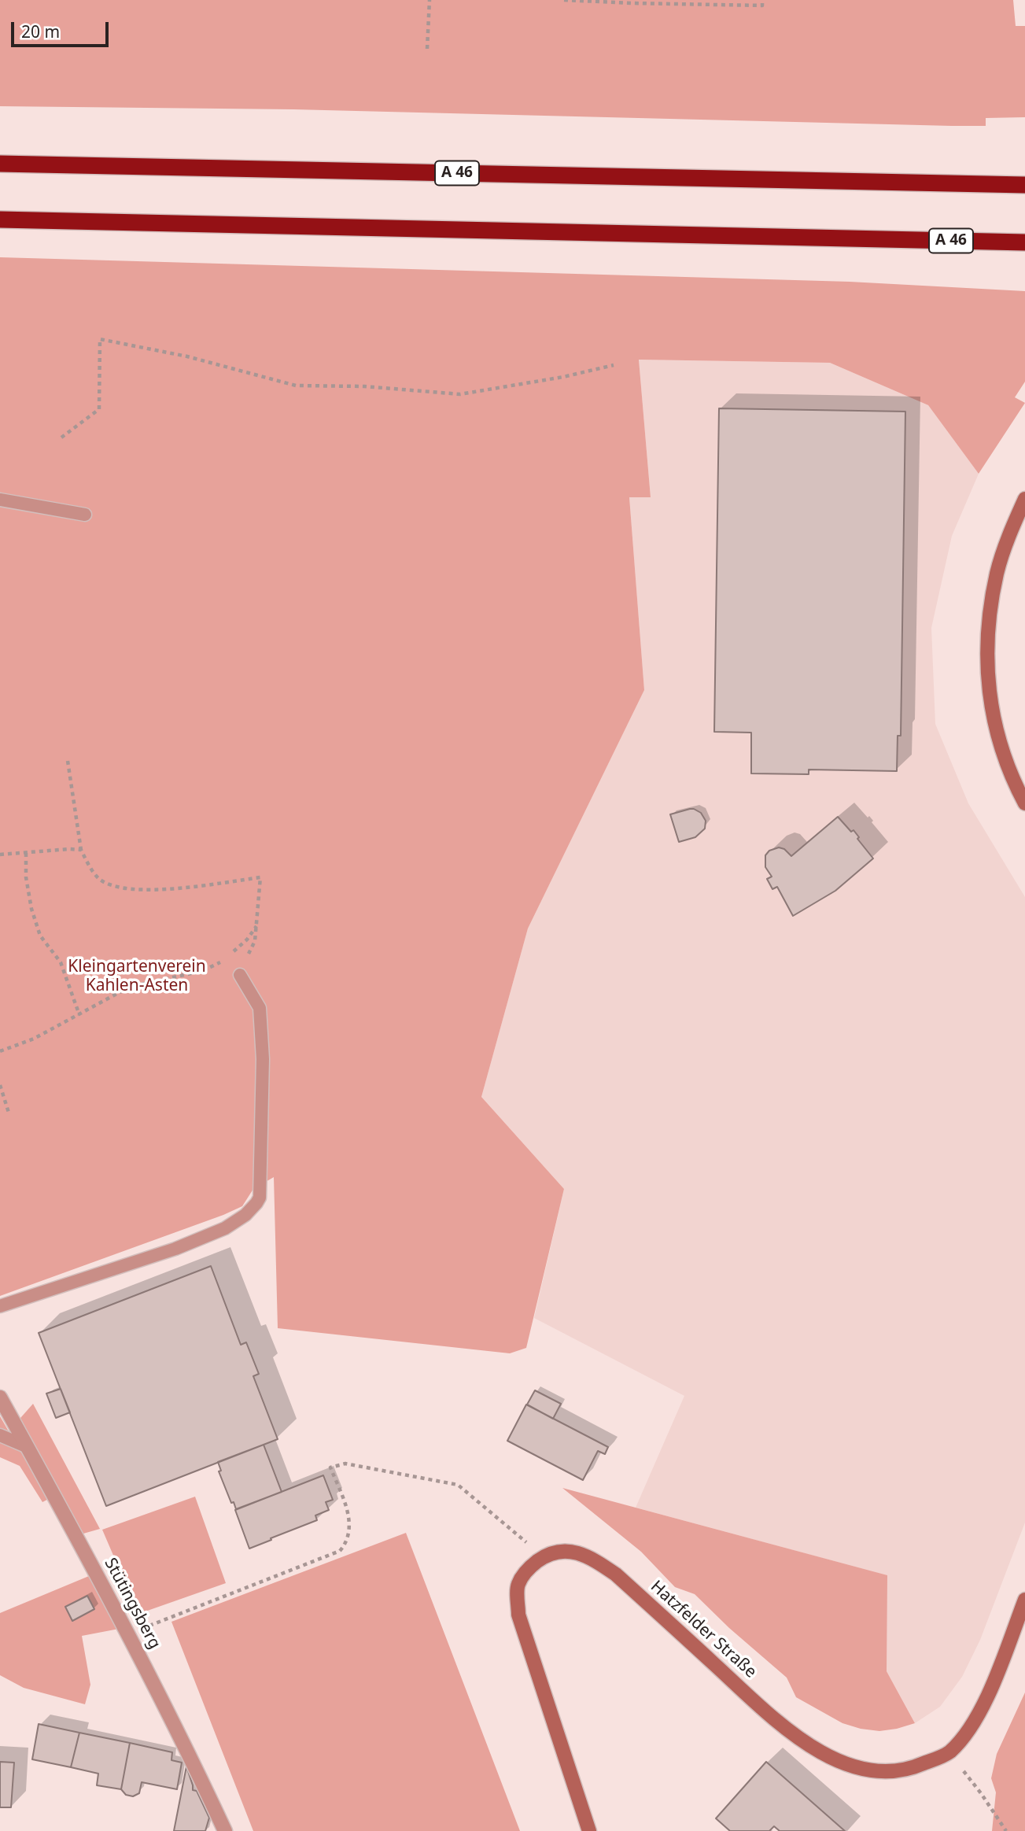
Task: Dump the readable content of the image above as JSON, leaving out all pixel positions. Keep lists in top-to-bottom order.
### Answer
{
  "streets": {
    "highway": ["A 46"],
    "main road": ["Hatzfelder Straße"],
    "street": ["Stütingsberg"]
  },
  "parks": ["Kleingartenverein Kahlen-Asten"],
  "scale_bar": "20 m"
}
